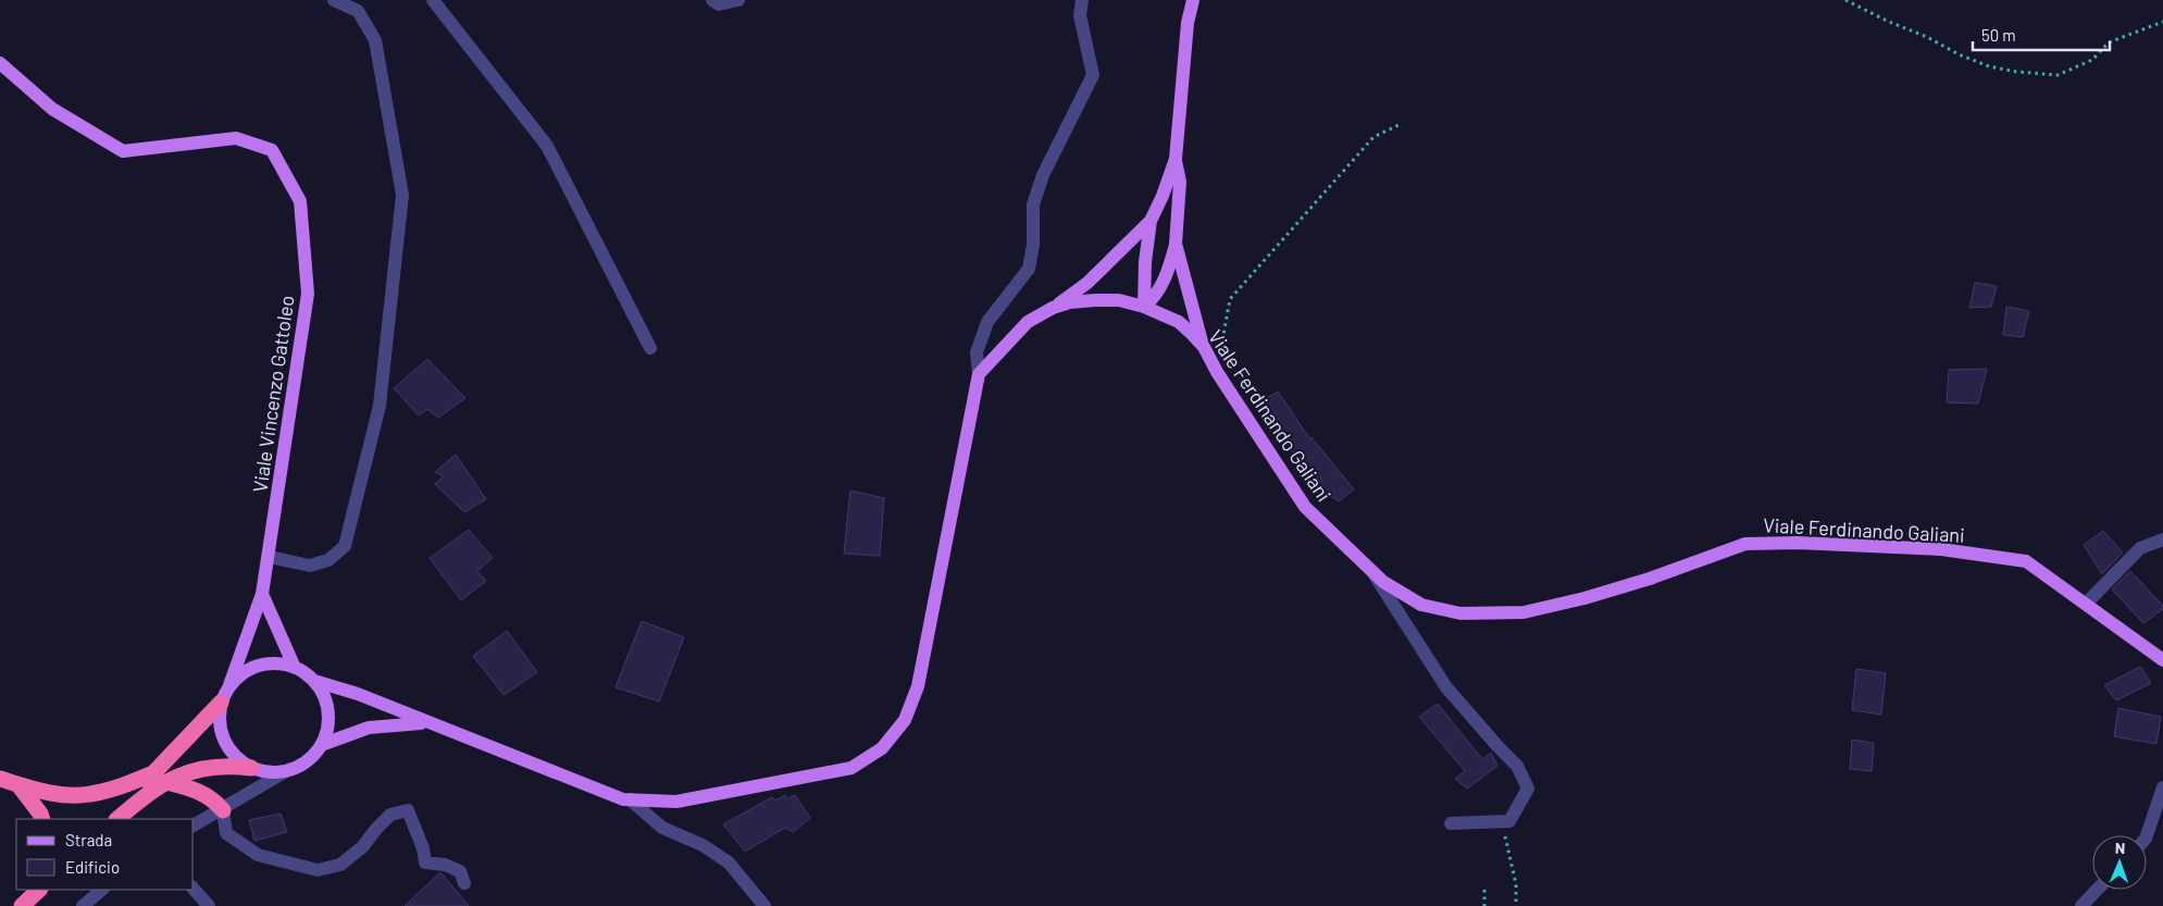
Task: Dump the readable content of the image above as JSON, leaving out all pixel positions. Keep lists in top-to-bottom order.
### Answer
{
  "streets": {
    "main road": ["Viale Vincenzo Gattoleo", "Viale Ferdinando Galiani"]
  },
  "legend": ["Strada", "Edificio"],
  "scale_bar": "50 m",
  "north": "top"
}
